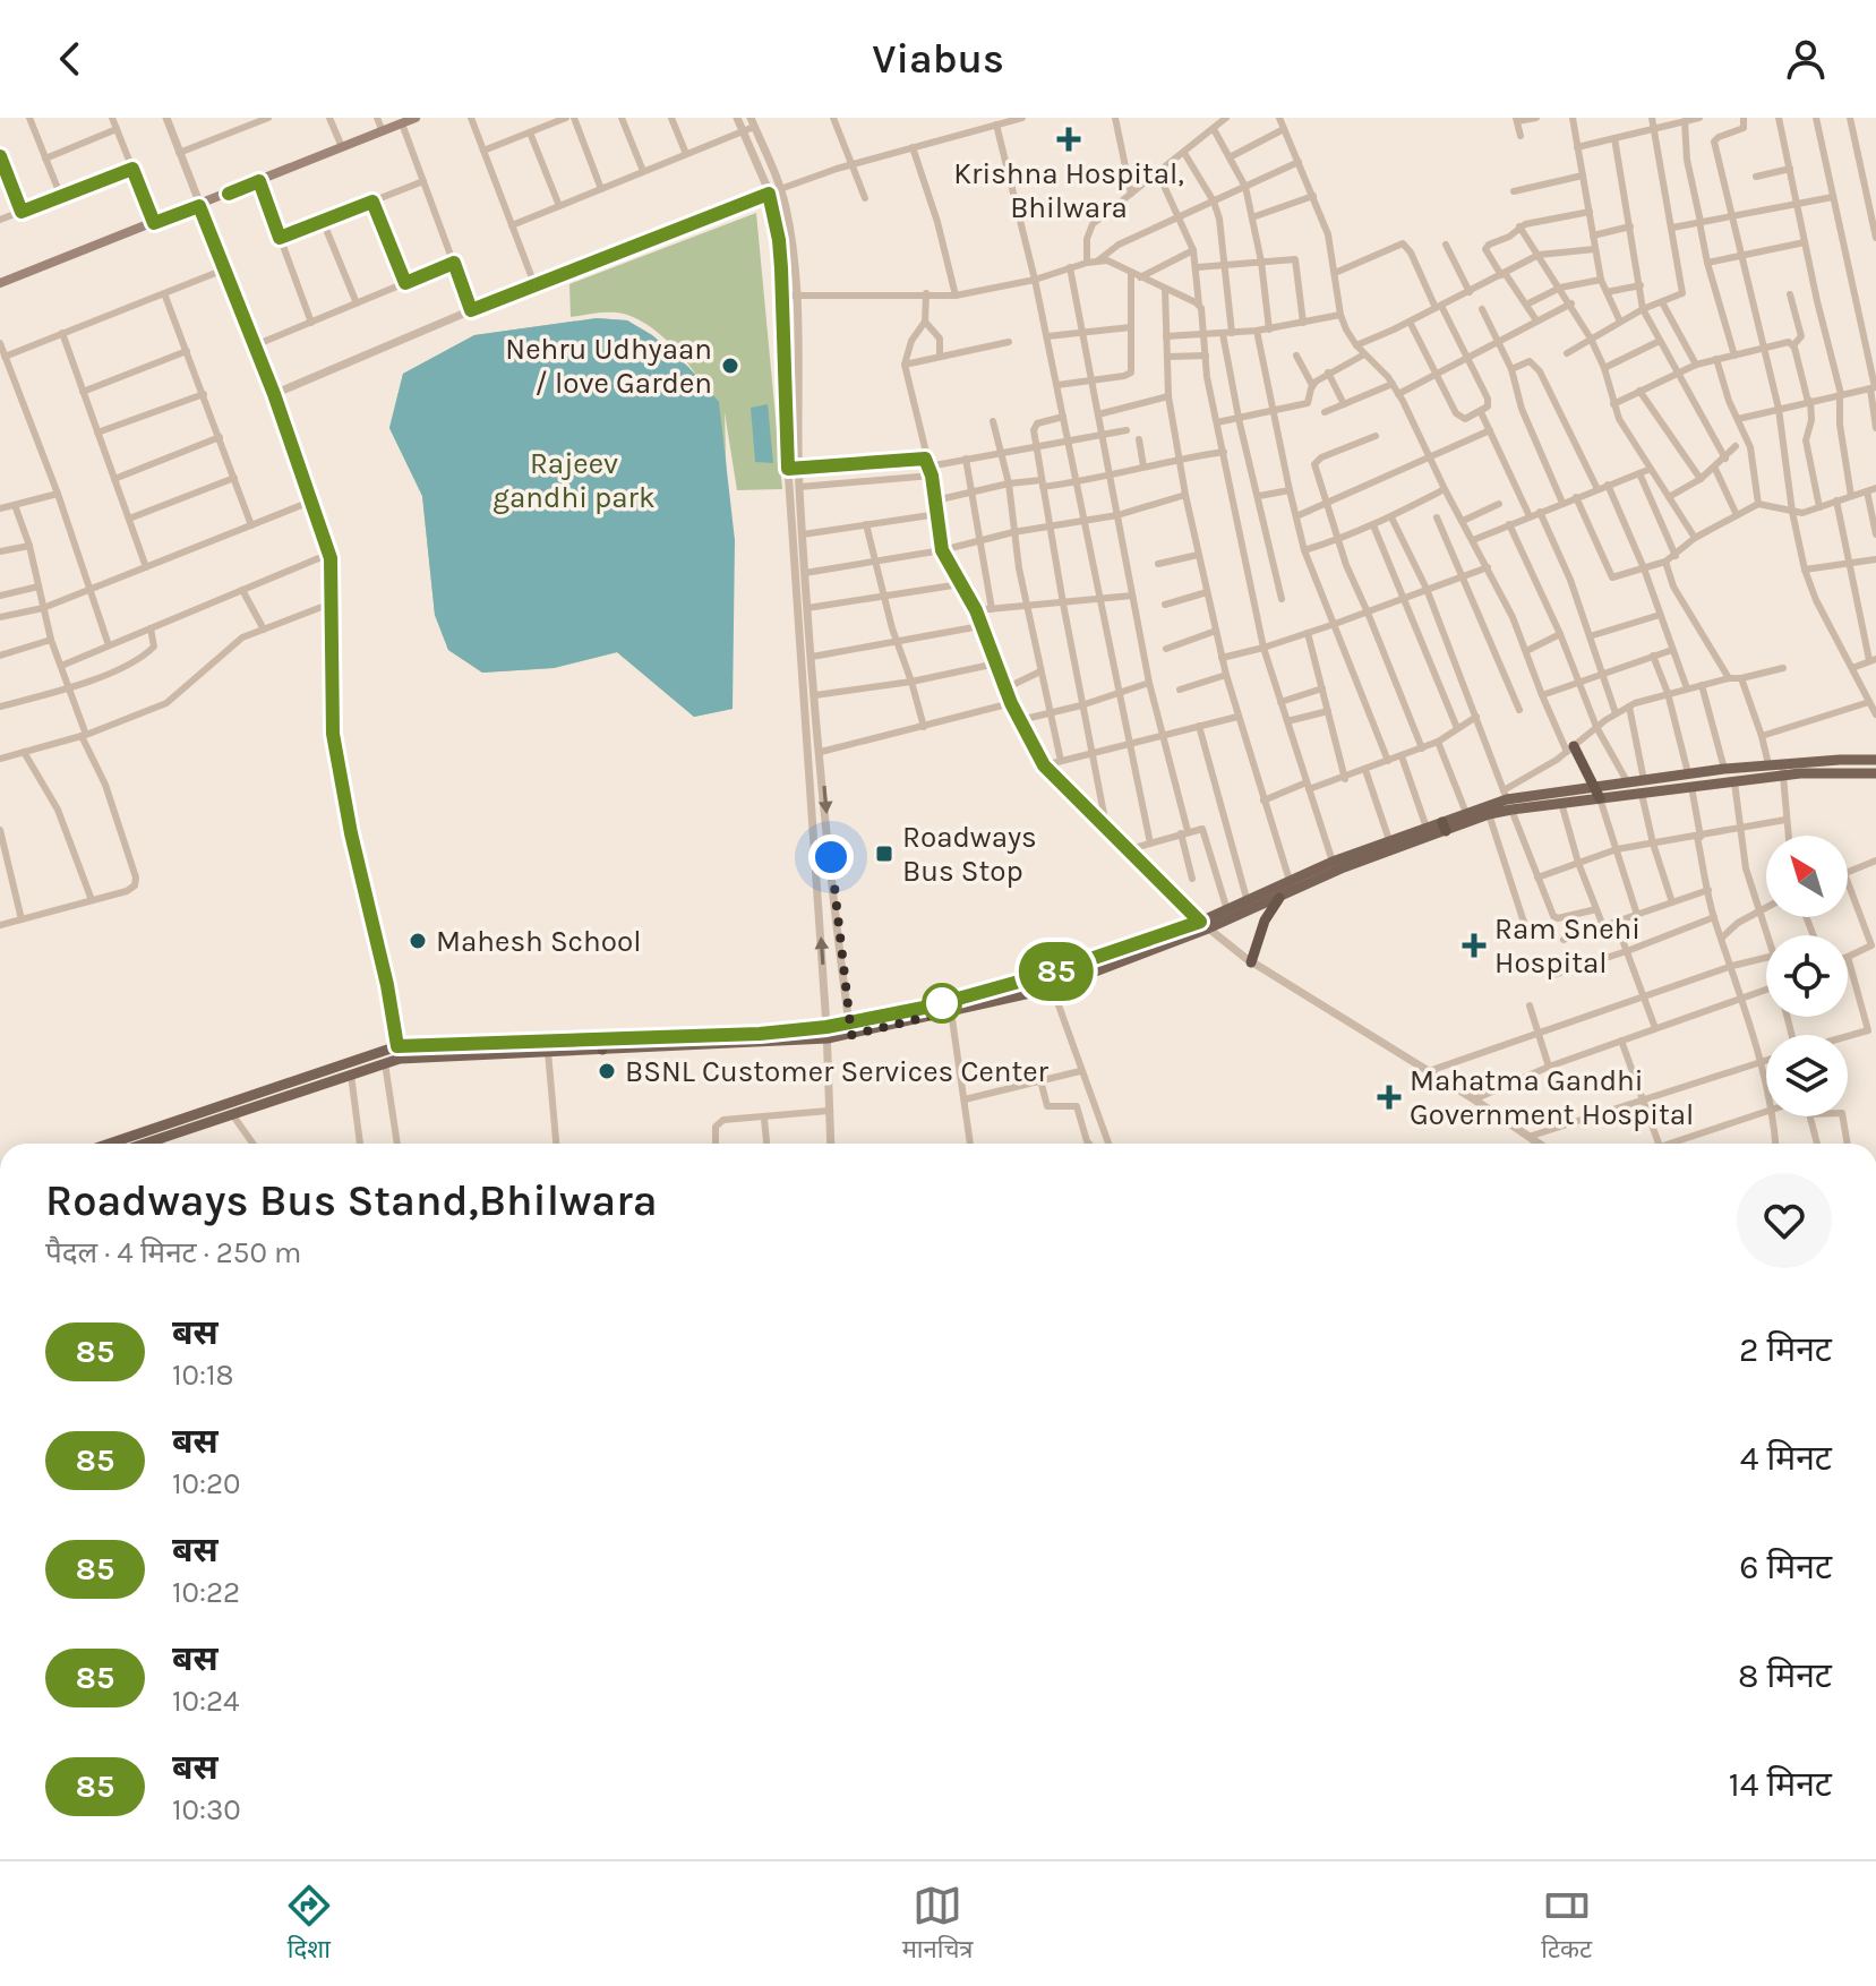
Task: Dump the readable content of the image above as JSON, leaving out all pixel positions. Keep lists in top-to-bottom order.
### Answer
{
  "parks": ["Rajeev gandhi park"],
  "places": {
    "health": ["Krishna Hospital, Bhilwara", "Ram Snehi Hospital", "Mahatma Gandhi Government Hospital"],
    "other": ["Nehru Udhyaan / love Garden", "Mahesh School", "BSNL Customer Services Center"],
    "transit": ["Roadways Bus Stop"]
  },
  "lines": ["bus line 85"],
  "north": "top left",
  "page": {
    "header": "Viabus",
    "on_map": "85",
    "heading": ["Roadways Bus Stand,Bhilwara", "पैदल · 4 मिनट · 250 m"],
    "list": [
      {
        "mark": "85",
        "name": "बस",
        "note": "10:18",
        "value": "2 मिनट"
      },
      {
        "mark": "85",
        "name": "बस",
        "note": "10:20",
        "value": "4 मिनट"
      },
      {
        "mark": "85",
        "name": "बस",
        "note": "10:22",
        "value": "6 मिनट"
      },
      {
        "mark": "85",
        "name": "बस",
        "note": "10:24",
        "value": "8 मिनट"
      },
      {
        "mark": "85",
        "name": "बस",
        "note": "10:30",
        "value": "14 मिनट"
      }
    ],
    "tabs": ["दिशा", "मानचित्र", "टिकट"]
  }
}
